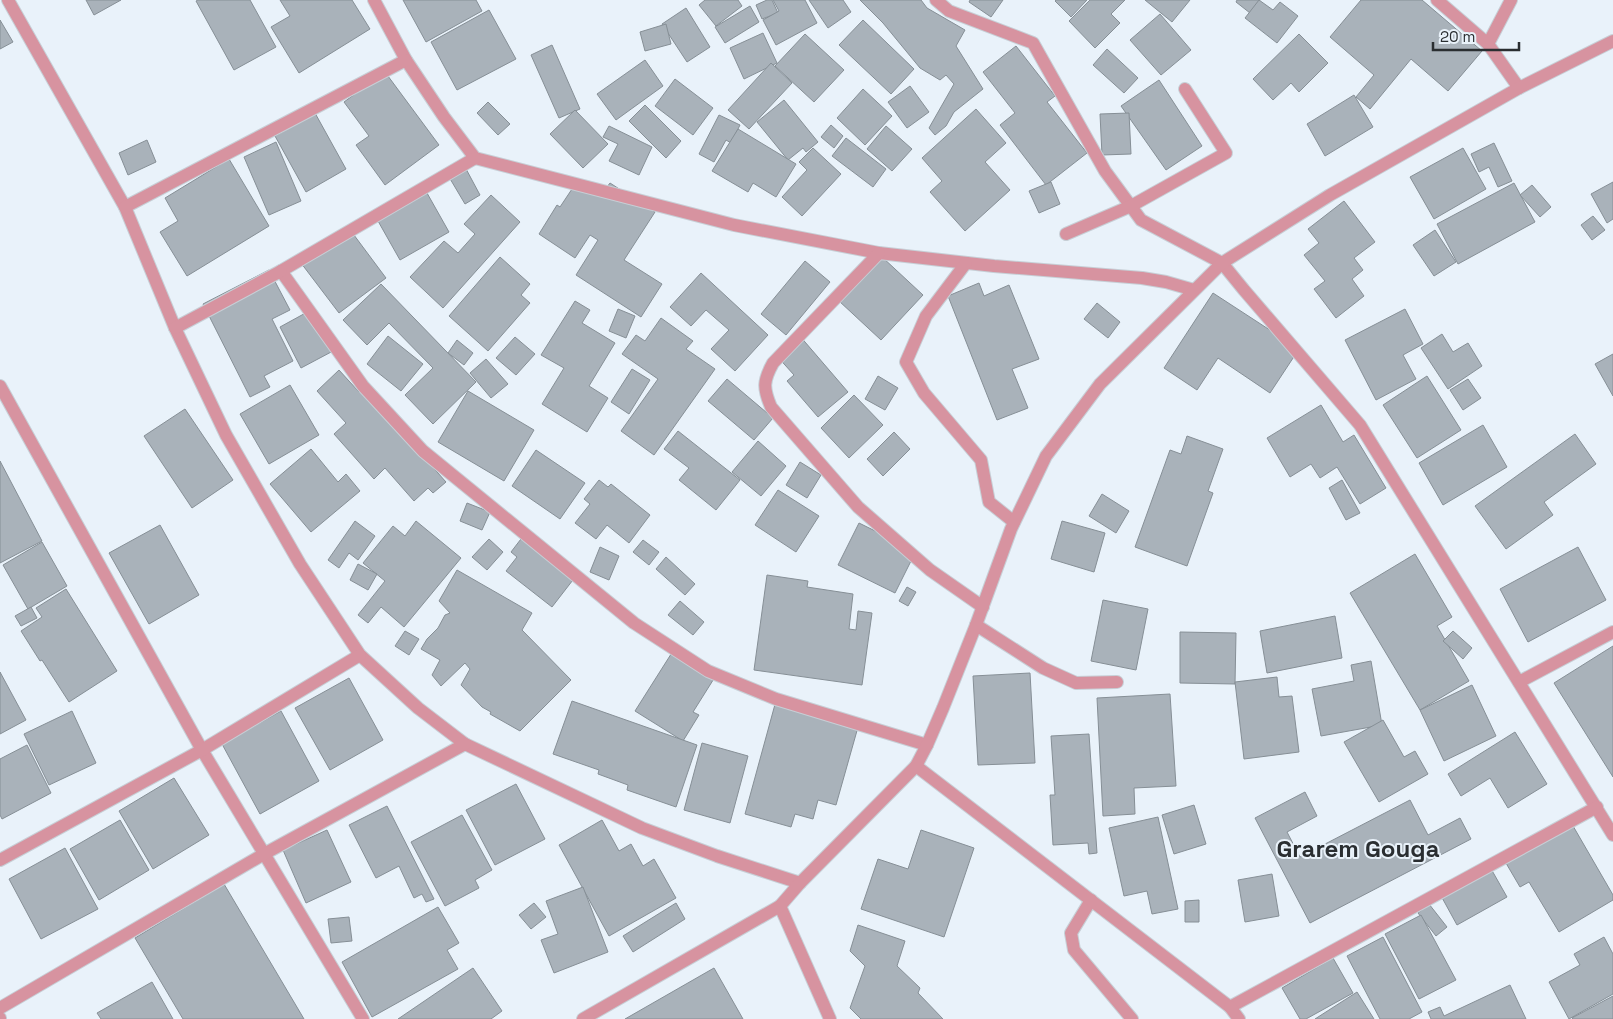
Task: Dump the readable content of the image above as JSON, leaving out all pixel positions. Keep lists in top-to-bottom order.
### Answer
{
  "districts": ["Grarem Gouga"],
  "scale_bar": "20 m"
}
